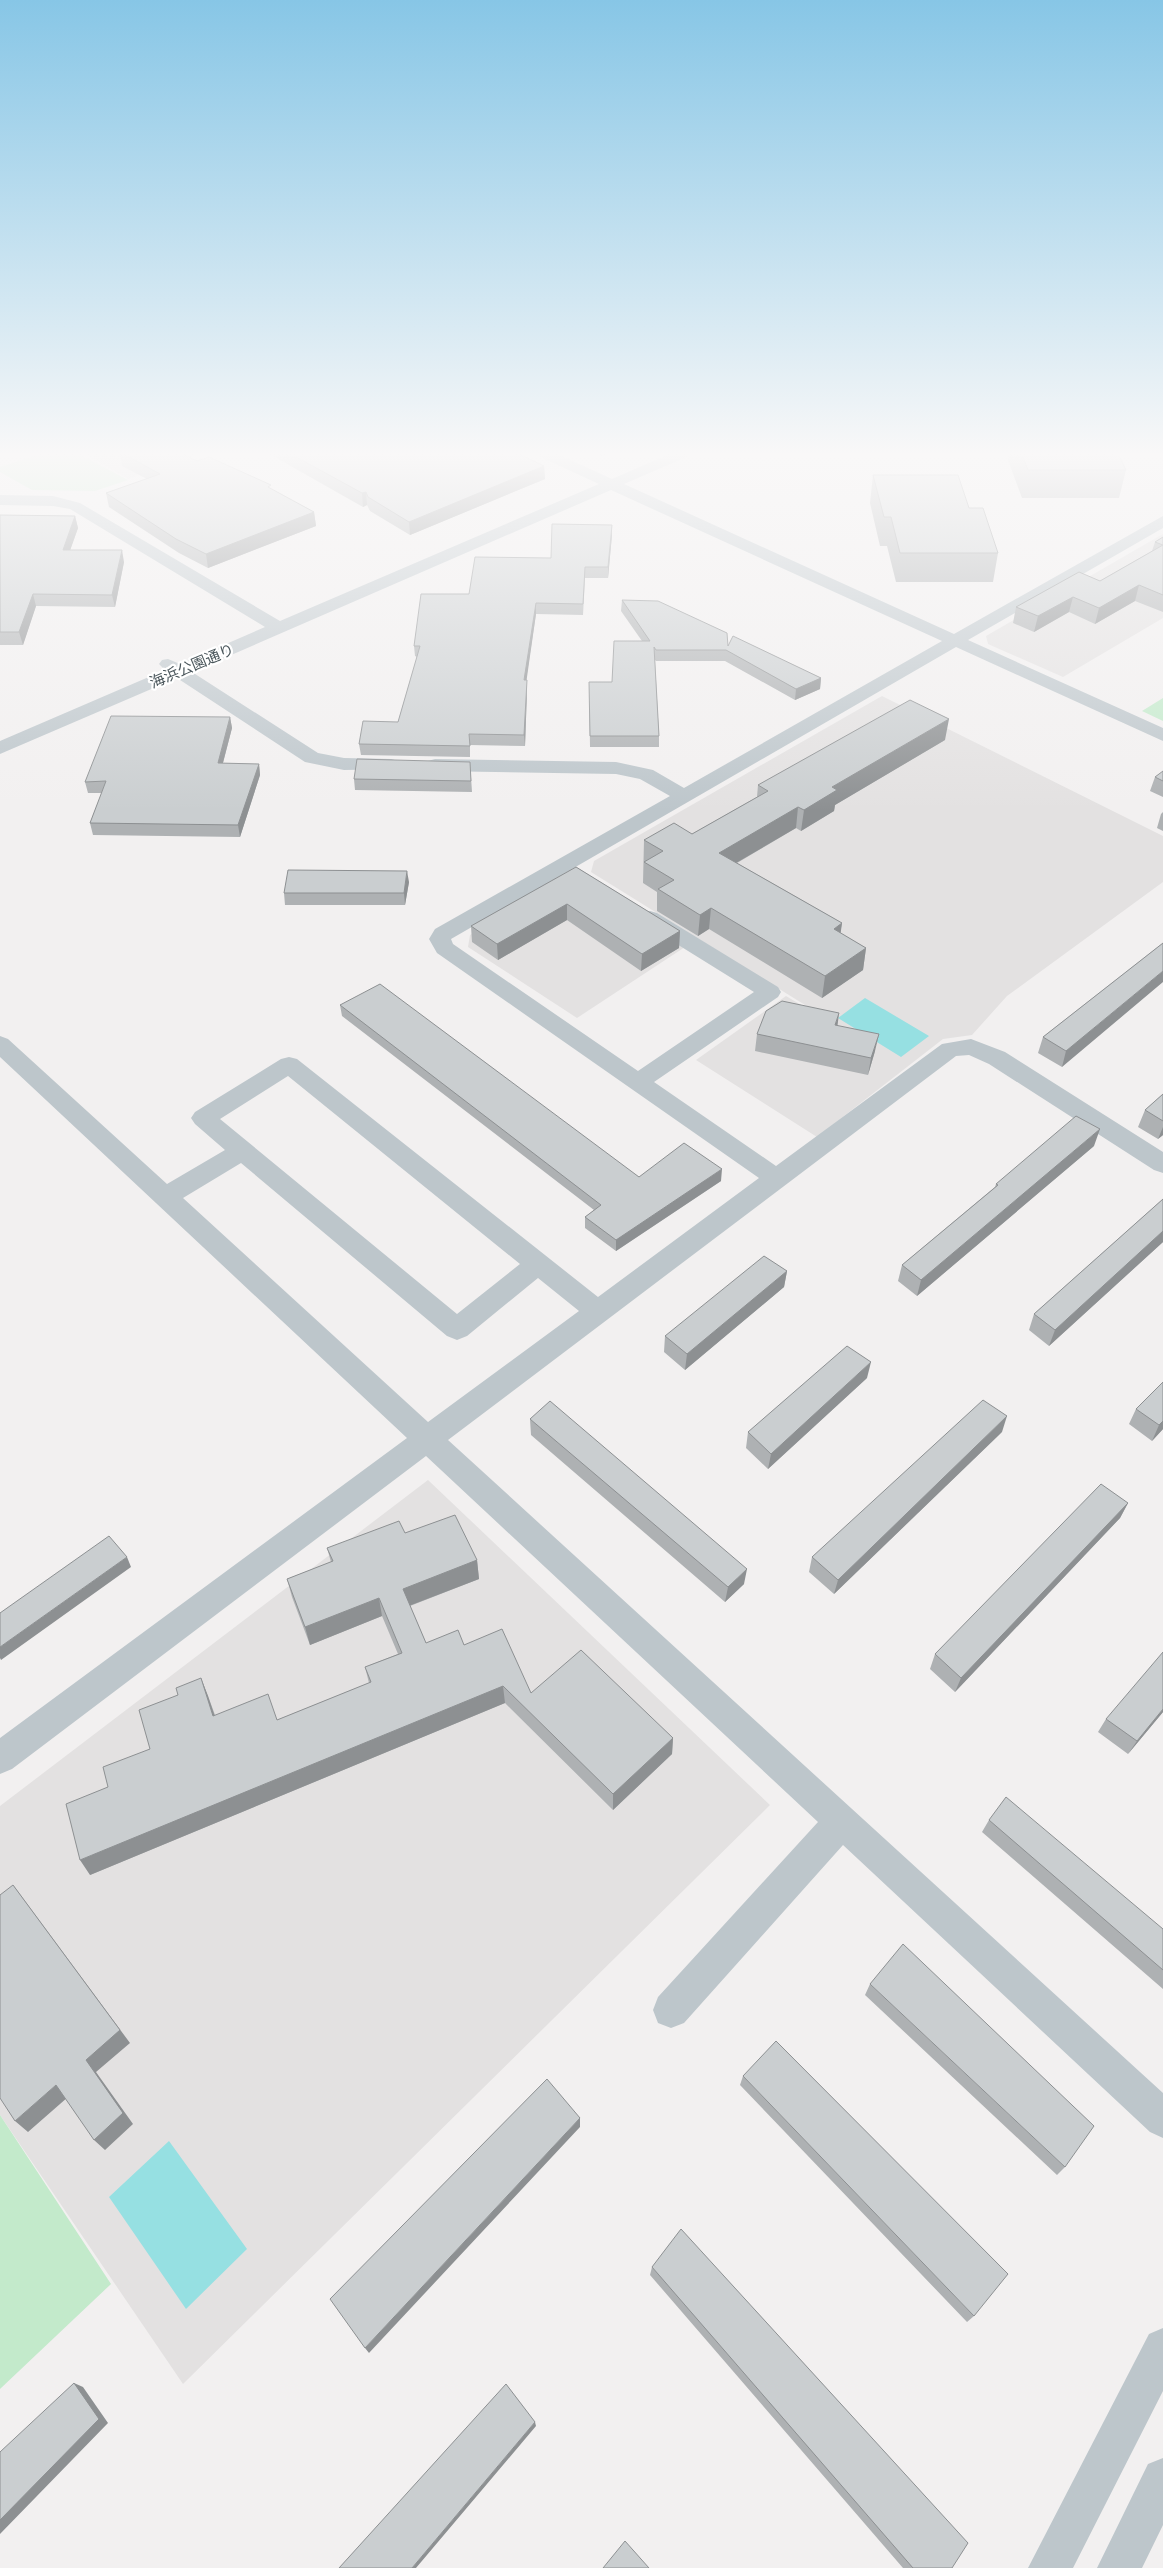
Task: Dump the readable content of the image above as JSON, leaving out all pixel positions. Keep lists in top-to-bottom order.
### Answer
{
  "streets": {
    "street": ["海浜公園通り"]
  }
}
